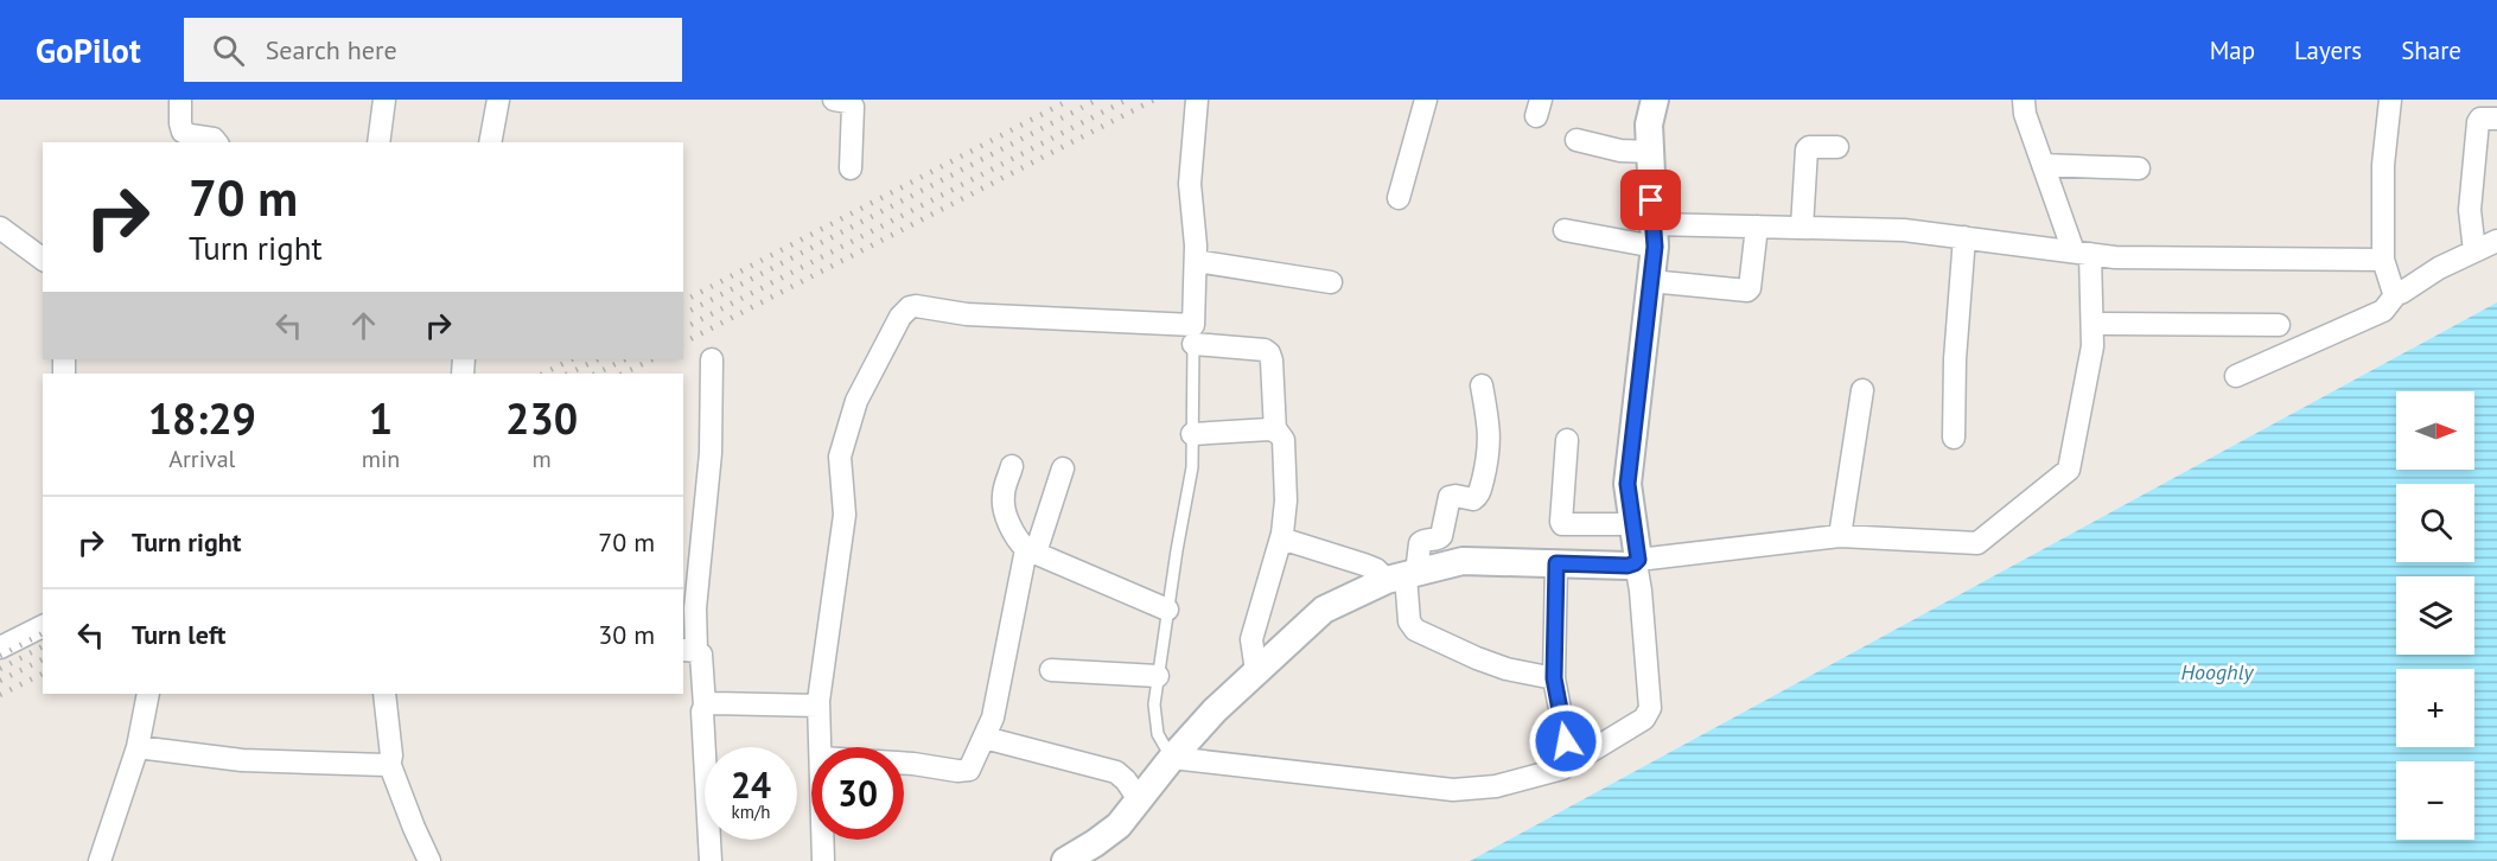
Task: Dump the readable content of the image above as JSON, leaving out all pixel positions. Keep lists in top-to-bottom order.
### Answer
{
  "water": ["Hooghly"],
  "north": "right",
  "page": {
    "header": "GoPilot",
    "search": "Search here",
    "nav": ["Map", "Layers", "Share"],
    "turn": ["70 m", "Turn right"],
    "eta": [
      "18:29",
      "Arrival",
      "1",
      "min",
      "230",
      "m"
    ],
    "map_buttons": ["+", "−"],
    "list": [
      {
        "name": "Turn right",
        "value": "70 m"
      },
      {
        "name": "Turn left",
        "value": "30 m"
      }
    ],
    "speed": "24 km/h",
    "limit": "30"
  }
}
